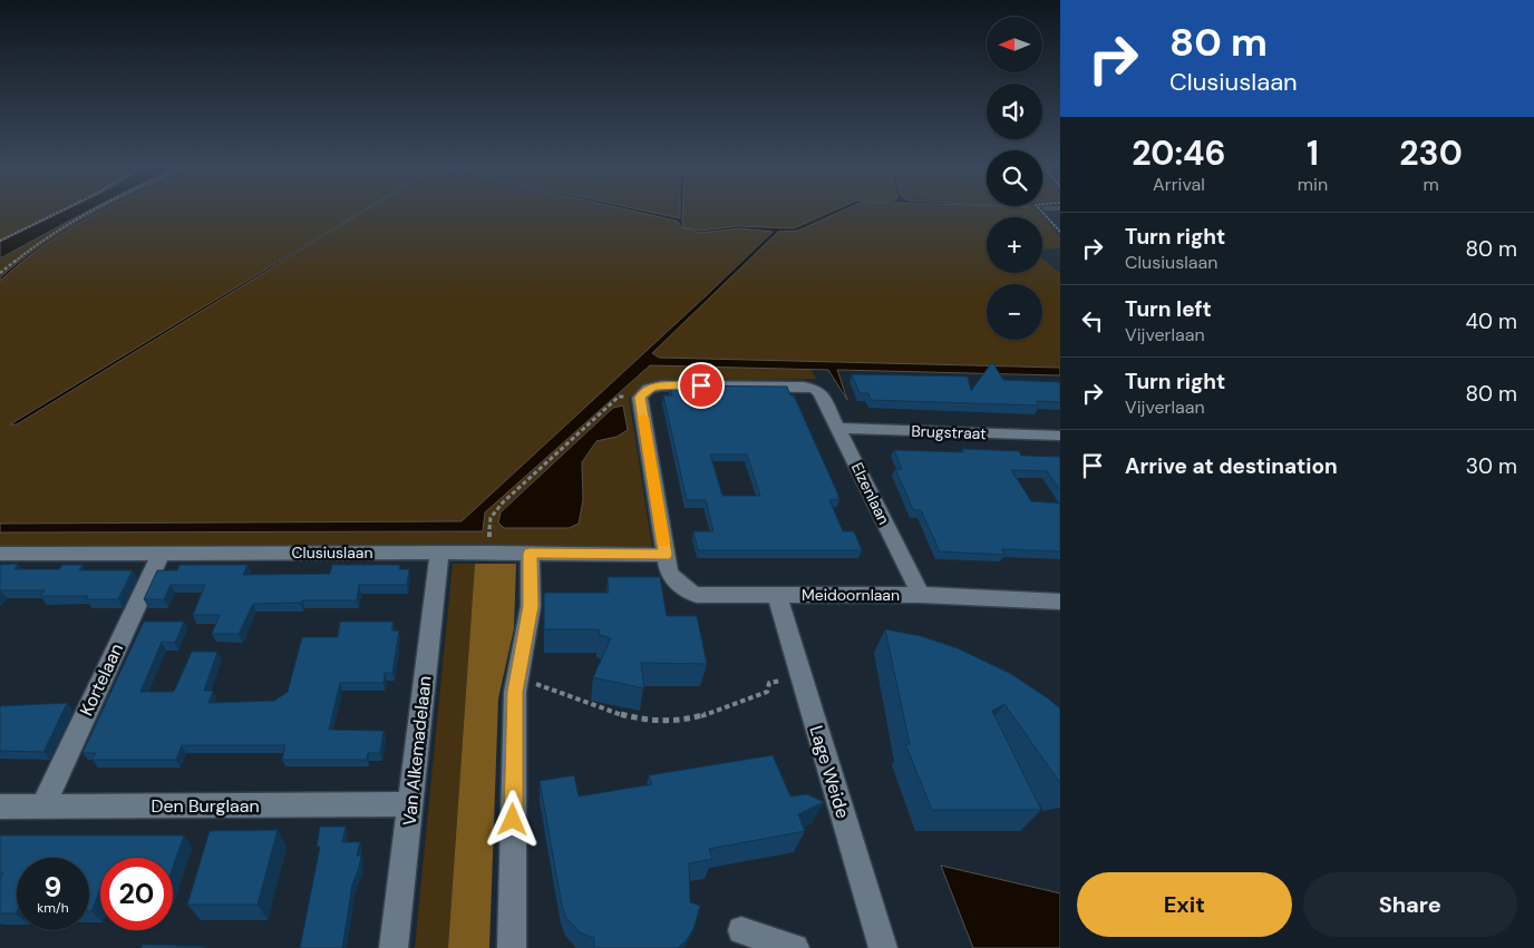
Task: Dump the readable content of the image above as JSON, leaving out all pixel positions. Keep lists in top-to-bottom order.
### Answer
{
  "streets": {
    "street": [
      "Brugstraat",
      "Elzenlaan",
      "Clusiuslaan",
      "Meidoornlaan",
      "Kortelaan",
      "Van Alkemadelaan",
      "Lage Weide",
      "Den Burglaan"
    ]
  },
  "crossings": [
    ["Brugstraat", "Elzenlaan"],
    ["Elzenlaan", "Meidoornlaan"],
    ["Clusiuslaan", "Meidoornlaan"],
    ["Clusiuslaan", "Kortelaan"],
    ["Clusiuslaan", "Van Alkemadelaan"],
    ["Meidoornlaan", "Lage Weide"],
    ["Kortelaan", "Den Burglaan"],
    ["Van Alkemadelaan", "Den Burglaan"]
  ],
  "north": "left",
  "page": {
    "turn": ["80 m", "Clusiuslaan"],
    "map_buttons": ["+", "−"],
    "eta": [
      "20:46",
      "Arrival",
      "1",
      "min",
      "230",
      "m"
    ],
    "list": [
      {
        "name": "Turn right",
        "note": "Clusiuslaan",
        "value": "80 m"
      },
      {
        "name": "Turn left",
        "note": "Vijverlaan",
        "value": "40 m"
      },
      {
        "name": "Turn right",
        "note": "Vijverlaan",
        "value": "80 m"
      },
      {
        "name": "Arrive at destination",
        "value": "30 m"
      }
    ],
    "speed": "9 km/h",
    "limit": "20",
    "buttons": ["Exit", "Share"]
  }
}
